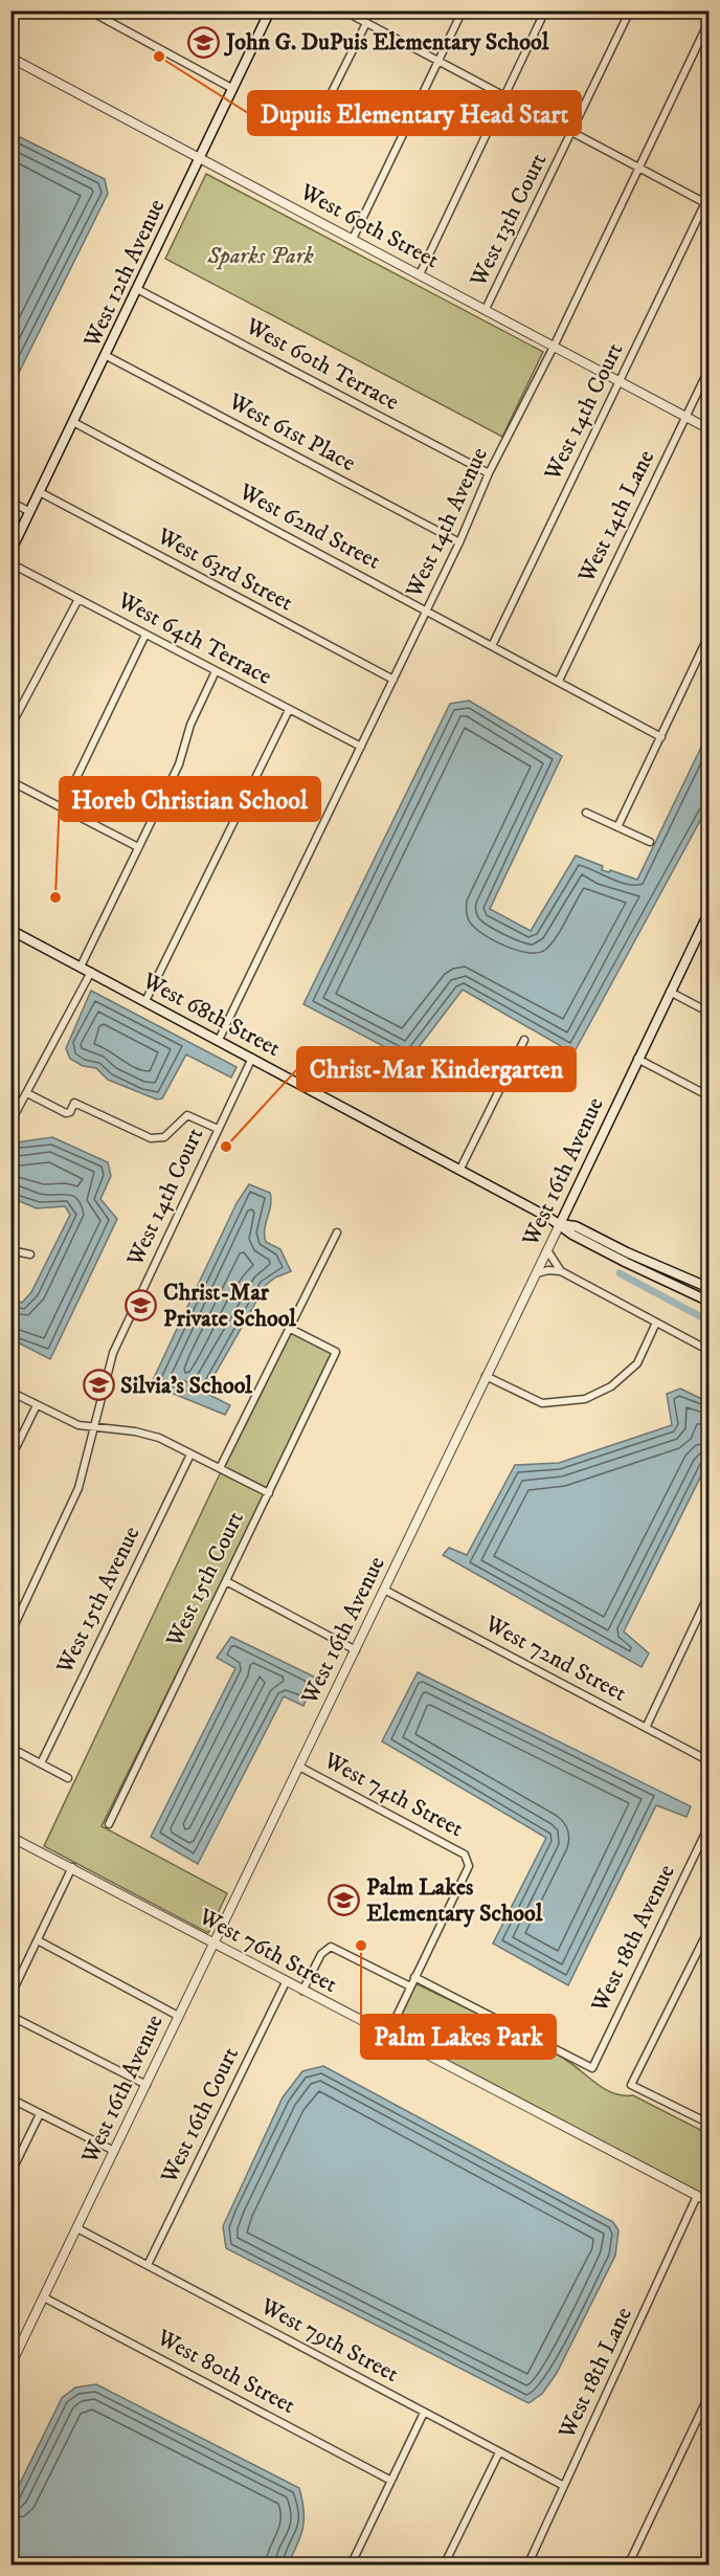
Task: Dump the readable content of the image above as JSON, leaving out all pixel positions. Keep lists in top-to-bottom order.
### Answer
{
  "streets": {
    "main road": ["West 12th Avenue", "West 68th Street", "West 16th Avenue"],
    "street": [
      "West 13th Court",
      "West 60th Street",
      "West 60th Terrace",
      "West 14th Court",
      "West 61st Place",
      "West 14th Lane",
      "West 14th Avenue",
      "West 62nd Street",
      "West 63rd Street",
      "West 64th Terrace",
      "West 15th Court",
      "West 15th Avenue",
      "West 72nd Street",
      "West 74th Street",
      "West 18th Avenue",
      "West 76th Street",
      "West 16th Court",
      "West 79th Street",
      "West 80th Street",
      "West 18th Lane"
    ]
  },
  "crossings": [
    ["West 13th Court", "West 60th Street"],
    ["West 60th Street", "West 12th Avenue"],
    ["West 60th Street", "West 14th Court"],
    ["West 60th Street", "West 14th Lane"],
    ["West 60th Street", "West 14th Avenue"],
    ["West 12th Avenue", "West 60th Terrace"],
    ["West 12th Avenue", "West 61st Place"],
    ["West 12th Avenue", "West 62nd Street"],
    ["West 12th Avenue", "West 63rd Street"],
    ["West 60th Terrace", "West 14th Avenue"],
    ["West 14th Court", "West 62nd Street"],
    ["West 14th Court", "West 68th Street"],
    ["West 61st Place", "West 14th Avenue"],
    ["West 14th Lane", "West 62nd Street"],
    ["West 14th Avenue", "West 62nd Street"],
    ["West 14th Avenue", "West 63rd Street"],
    ["West 14th Avenue", "West 64th Terrace"],
    ["West 14th Avenue", "West 68th Street"],
    ["West 68th Street", "West 16th Avenue"],
    ["West 16th Avenue", "West 72nd Street"],
    ["West 16th Avenue", "West 74th Street"],
    ["West 16th Avenue", "West 76th Street"],
    ["West 16th Avenue", "West 79th Street"],
    ["West 16th Avenue", "West 80th Street"],
    ["West 74th Street", "West 18th Avenue"],
    ["West 76th Street", "West 16th Court"],
    ["West 76th Street", "West 18th Lane"],
    ["West 16th Court", "West 79th Street"],
    ["West 79th Street", "West 18th Lane"]
  ],
  "parks": ["Sparks Park"],
  "places": {
    "school or university": [
      "John G. DuPuis Elementary School",
      "Christ-Mar Private School",
      "Silvia's School",
      "Palm Lakes Elementary School"
    ],
    "other": [
      "Dupuis Elementary Head Start",
      "Horeb Christian School",
      "Christ-Mar Kindergarten",
      "Palm Lakes Park"
    ]
  }
}
